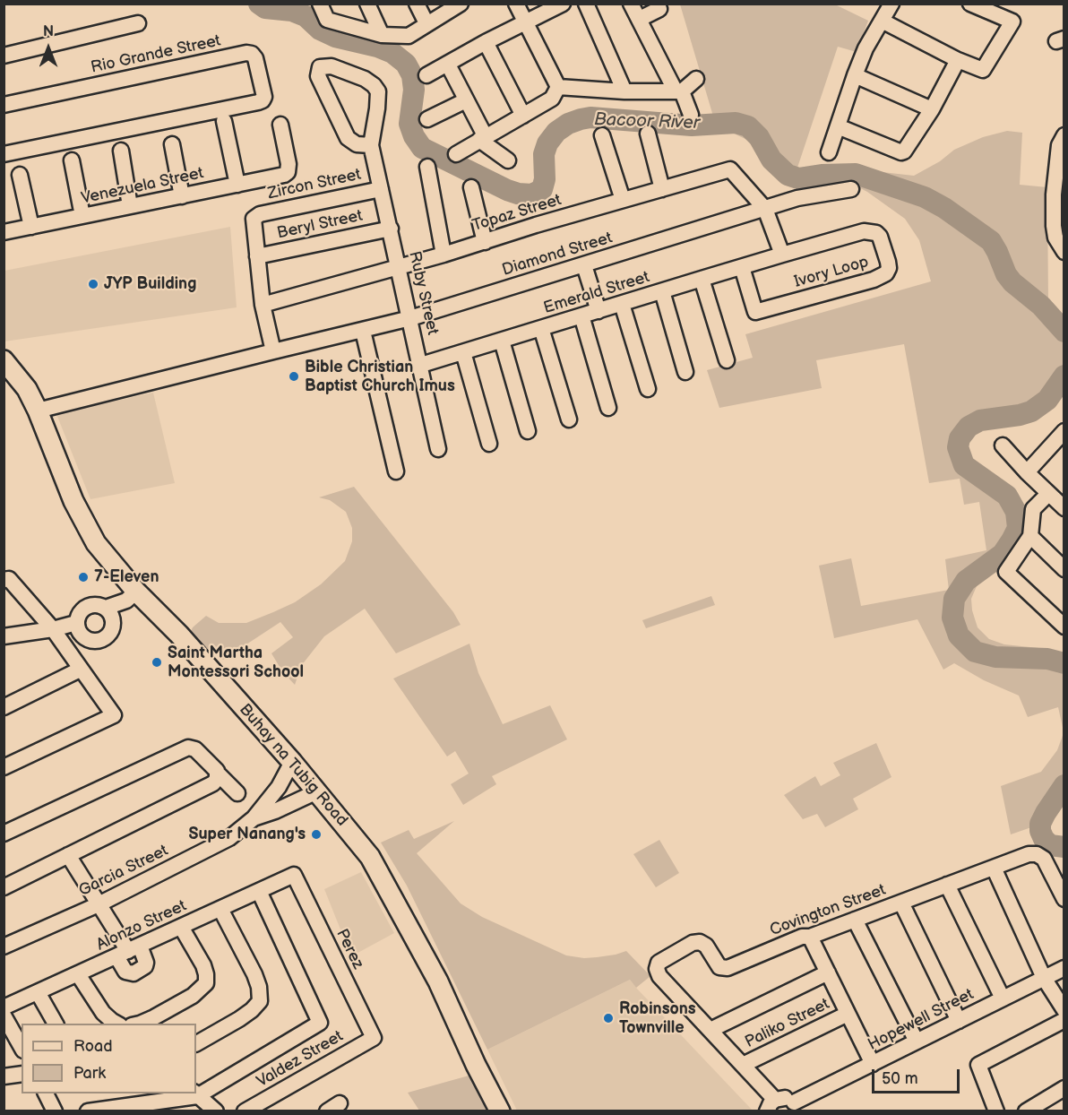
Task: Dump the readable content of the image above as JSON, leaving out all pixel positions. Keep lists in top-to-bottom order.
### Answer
{
  "streets": {
    "main road": ["Buhay na Tubig Road"],
    "street": [
      "Rio Grande Street",
      "Zircon Street",
      "Venezuela Street",
      "Topaz Street",
      "Beryl Street",
      "Diamond Street",
      "Ivory Loop",
      "Ruby Street",
      "Emerald Street",
      "Garcia Street",
      "Covington Street",
      "Alonzo Street",
      "Perez",
      "Hopewell Street",
      "Paliko Street",
      "Valdez Street"
    ]
  },
  "crossings": [
    ["Zircon Street", "Beryl Street"],
    ["Zircon Street", "Ruby Street"],
    ["Topaz Street", "Diamond Street"],
    ["Topaz Street", "Ruby Street"],
    ["Beryl Street", "Ruby Street"],
    ["Diamond Street", "Ruby Street"],
    ["Diamond Street", "Buhay na Tubig Road"],
    ["Ivory Loop", "Emerald Street"],
    ["Ruby Street", "Emerald Street"],
    ["Buhay na Tubig Road", "Garcia Street"],
    ["Alonzo Street", "Perez"],
    ["Perez", "Valdez Street"]
  ],
  "water": ["Bacoor River"],
  "places": [
    "JYP Building",
    "Bible Christian Baptist Church Imus",
    "7-Eleven",
    "Saint Martha Montessori School",
    "Super Nanang's",
    "Robinsons Townville"
  ],
  "legend": ["Road", "Park"],
  "scale_bar": "50 m",
  "north": "top"
}
